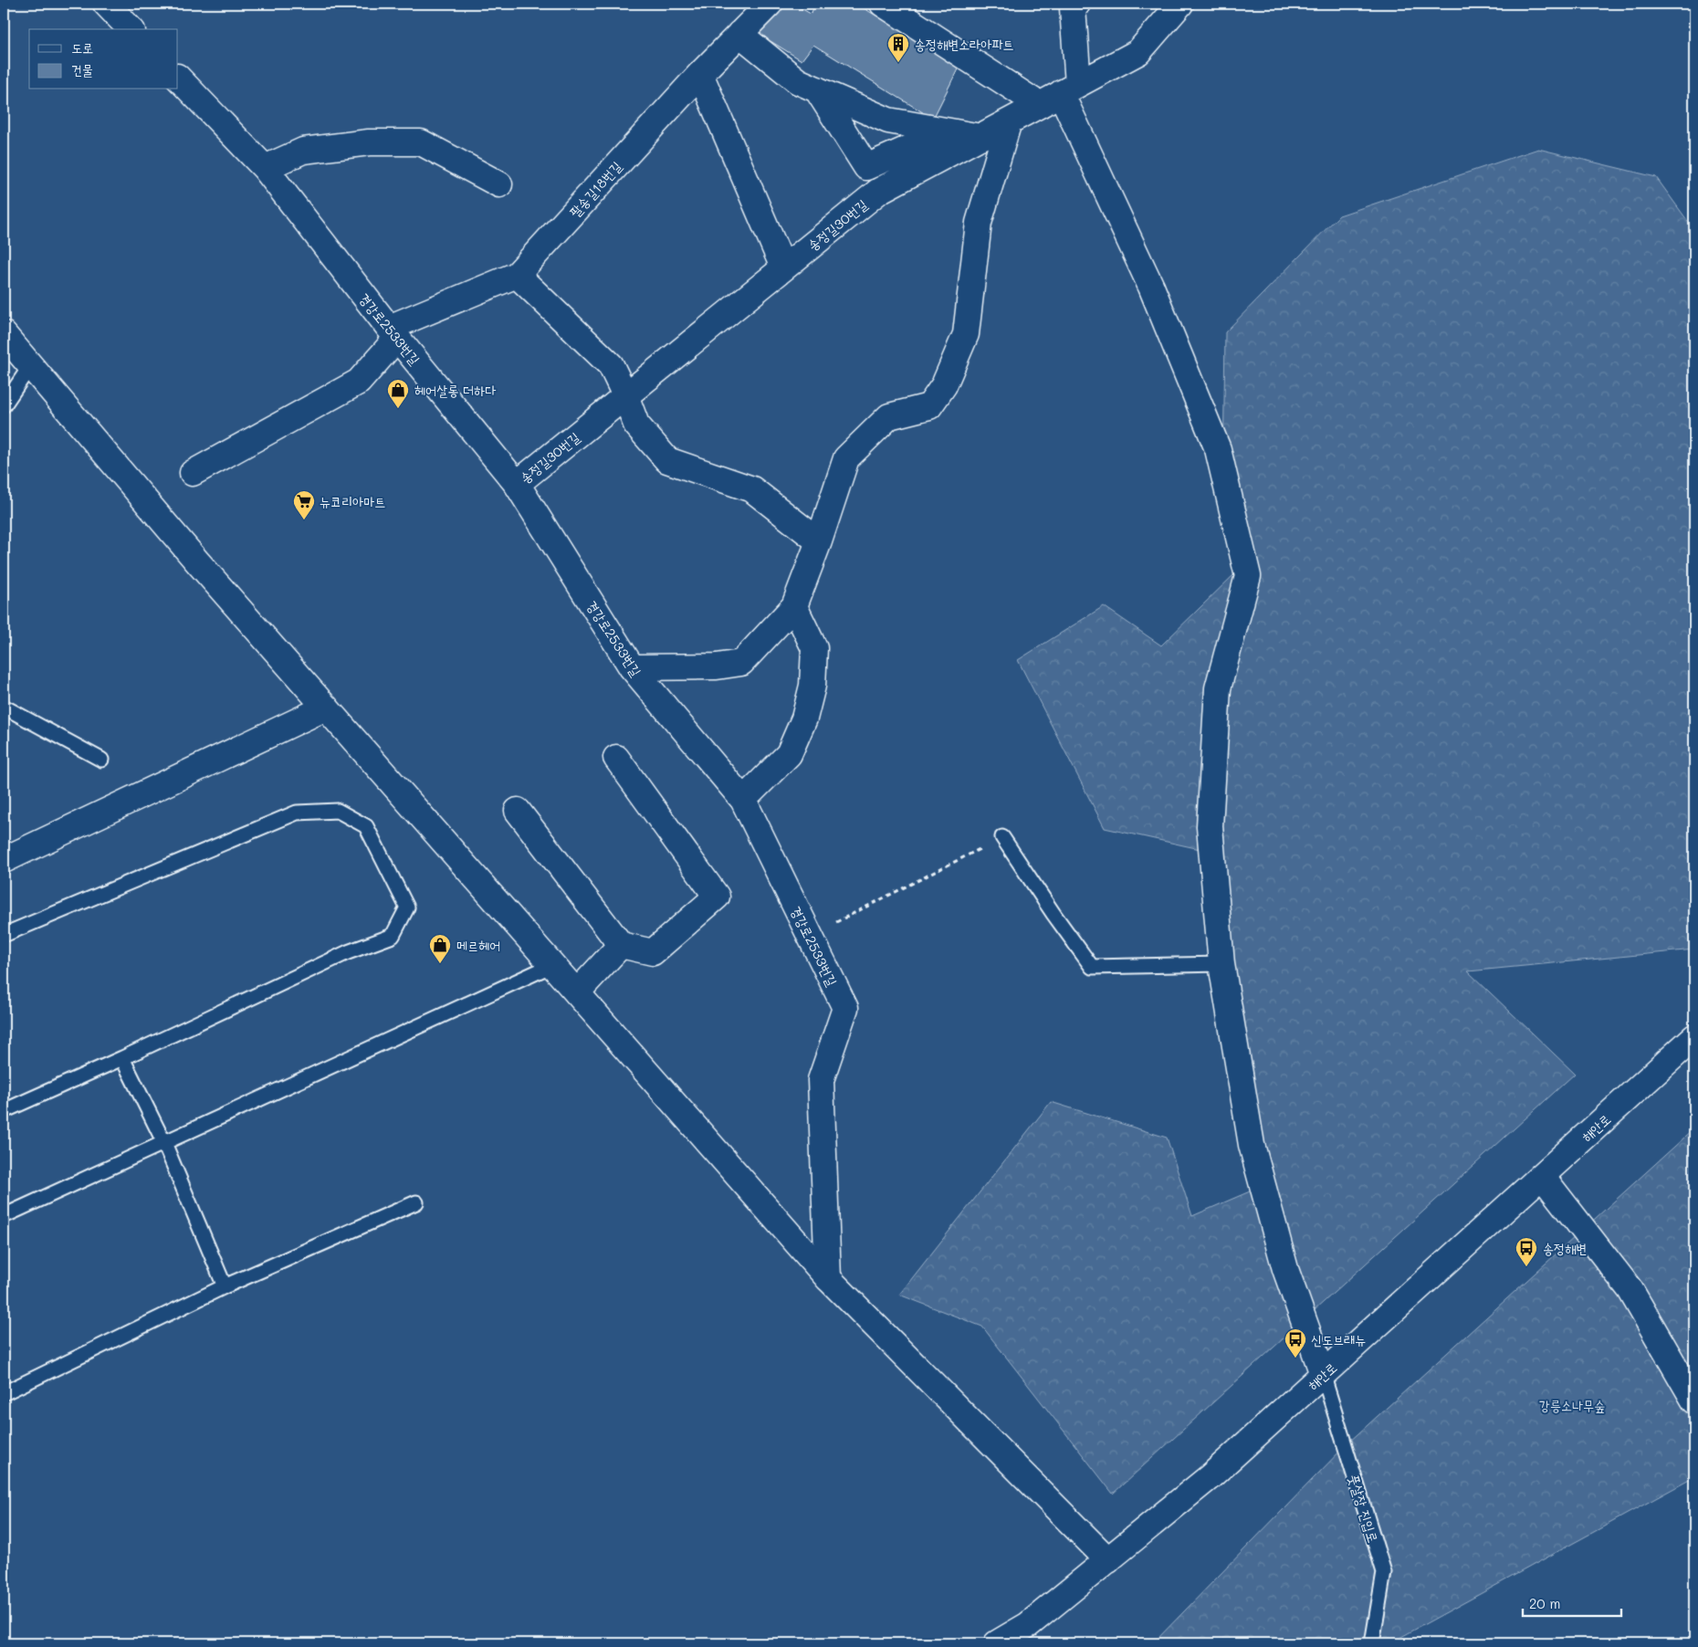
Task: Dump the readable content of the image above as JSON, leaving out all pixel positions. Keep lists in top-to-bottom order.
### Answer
{
  "streets": {
    "street": [
      "팔송길18번길",
      "송정길30번길",
      "경강로2533번길",
      "해안로"
    ],
    "lane": ["풋살장 진입로"]
  },
  "crossings": [
    ["팔송길18번길", "경강로2533번길"],
    ["송정길30번길", "경강로2533번길"],
    ["해안로", "풋살장 진입로"]
  ],
  "parks": ["강릉소나무숲"],
  "places": {
    "building": ["송정해변소라아파트"],
    "shop": ["헤어살롱 더하다", "메르헤어"],
    "supermarket": ["뉴코리아마트"],
    "bus stop": ["송정해변", "신도브래뉴"]
  },
  "legend": ["도로", "건물"],
  "scale_bar": "20 m"
}
